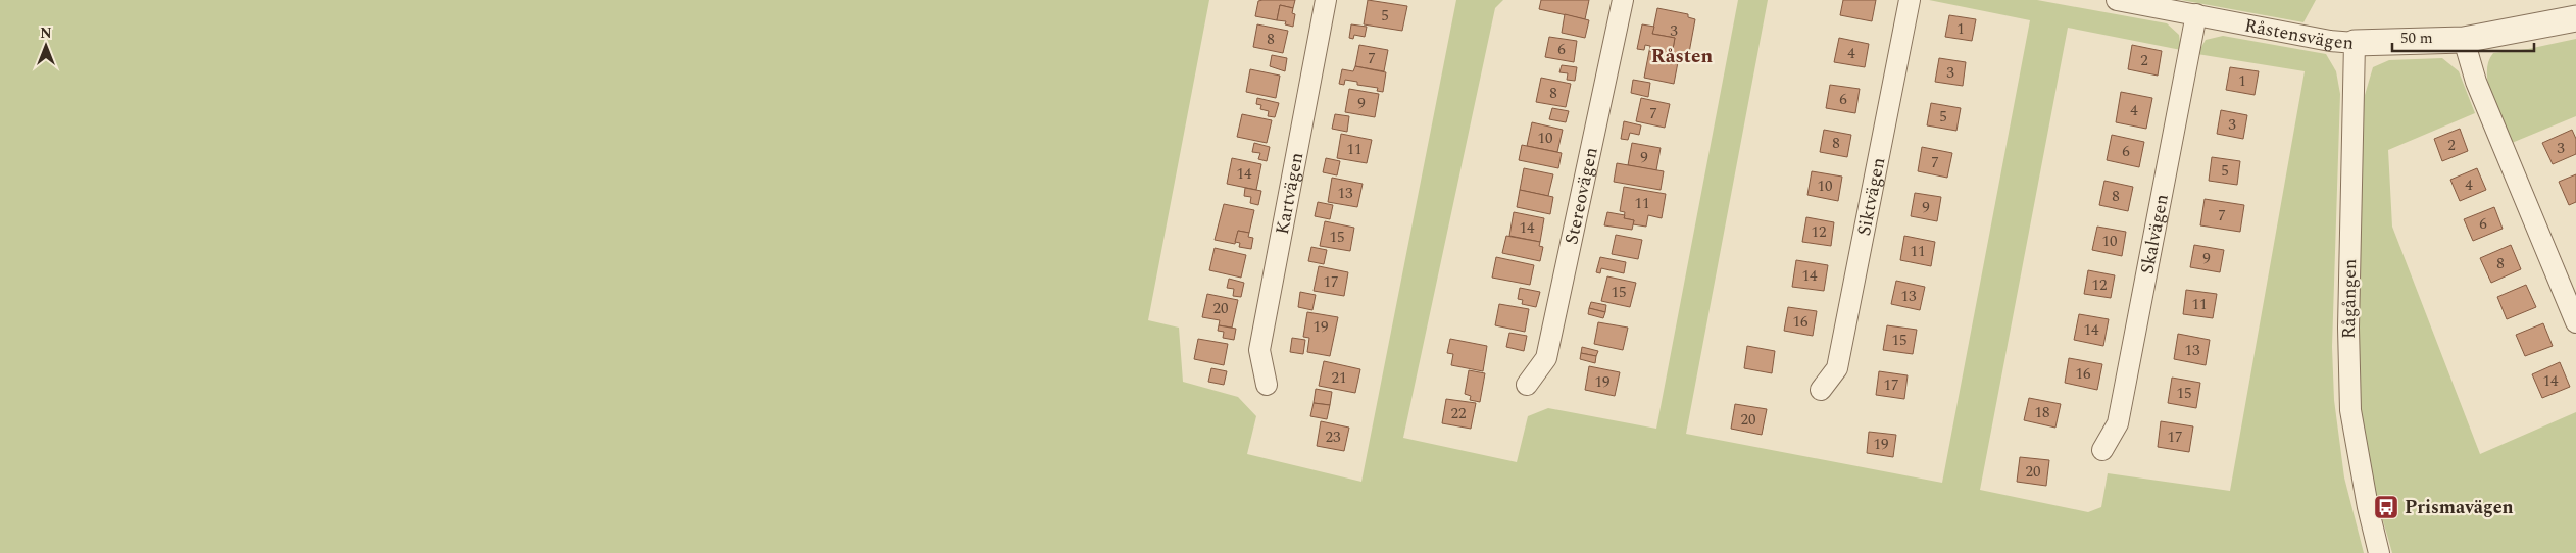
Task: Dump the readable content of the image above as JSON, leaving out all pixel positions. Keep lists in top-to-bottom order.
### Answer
{
  "streets": {
    "street": [
      "Råstensvägen",
      "Kartvägen",
      "Stereovägen",
      "Siktvägen",
      "Skalvägen",
      "Rågången"
    ]
  },
  "crossings": [
    ["Råstensvägen", "Skalvägen"],
    ["Råstensvägen", "Rågången"]
  ],
  "districts": ["Råsten"],
  "places": {
    "bus stop": ["Prismavägen"]
  },
  "house_numbers": [
    "5",
    "1",
    "3",
    "8",
    "6",
    "4",
    "7",
    "2",
    "3",
    "1",
    "8",
    "6",
    "9",
    "4",
    "7",
    "5",
    "3",
    "10",
    "8",
    "2",
    "3",
    "11",
    "6",
    "9",
    "7",
    "5",
    "14",
    "4",
    "10",
    "13",
    "8",
    "11",
    "9",
    "7",
    "6",
    "14",
    "12",
    "15",
    "10",
    "11",
    "9",
    "8",
    "14",
    "17",
    "12",
    "15",
    "13",
    "11",
    "20",
    "16",
    "19",
    "14",
    "15",
    "13",
    "16",
    "21",
    "14",
    "19",
    "17",
    "15",
    "18",
    "22",
    "20",
    "23",
    "17",
    "19",
    "20"
  ],
  "scale_bar": "50 m",
  "north": "top"
}
